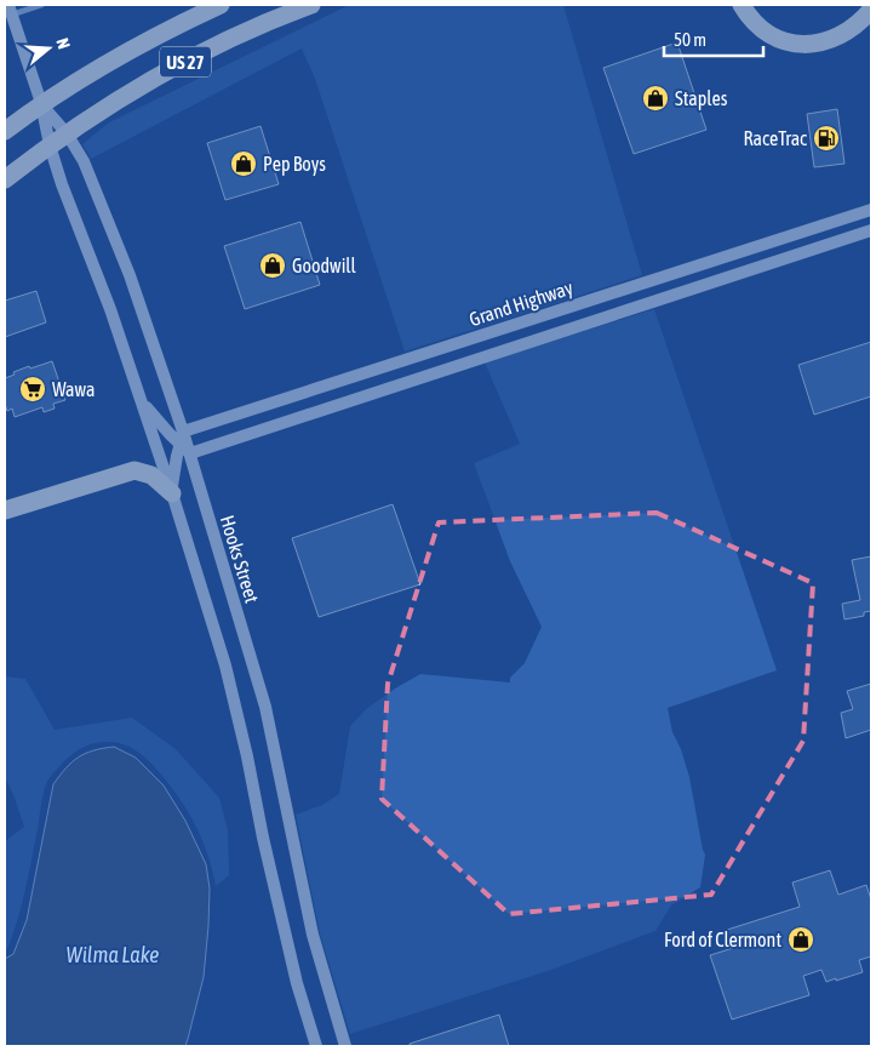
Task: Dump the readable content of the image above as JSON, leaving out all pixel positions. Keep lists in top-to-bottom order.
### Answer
{
  "streets": {
    "highway": ["US 27"],
    "street": ["Grand Highway", "Hooks Street"]
  },
  "crossings": [
    ["US 27", "Hooks Street"],
    ["Grand Highway", "Hooks Street"]
  ],
  "water": ["Wilma Lake"],
  "places": {
    "shop": [
      "Staples",
      "Pep Boys",
      "Goodwill",
      "Ford of Clermont"
    ],
    "fuel station": ["RaceTrac"],
    "supermarket": ["Wawa"]
  },
  "scale_bar": "50 m",
  "north": "right"
}
